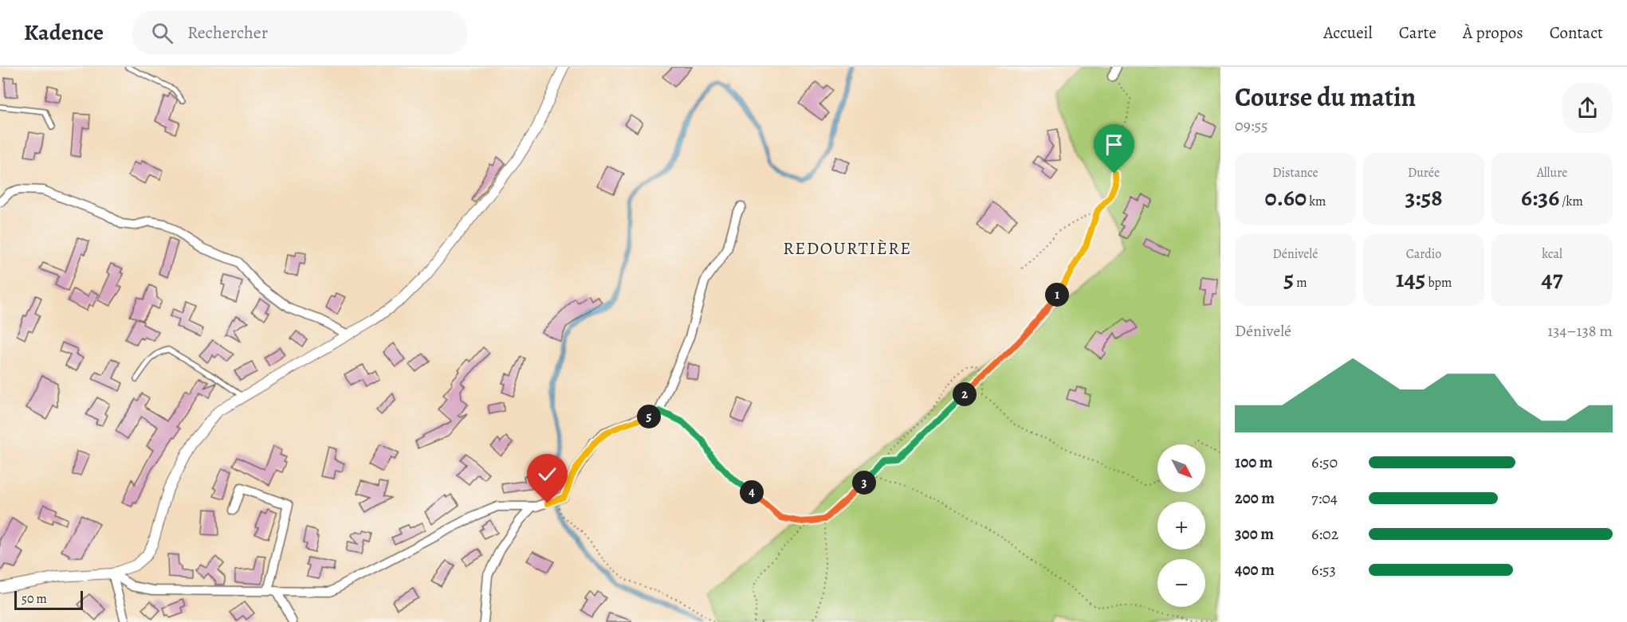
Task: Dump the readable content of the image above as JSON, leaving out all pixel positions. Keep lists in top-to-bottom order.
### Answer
{
  "districts": ["REDOURTIÈRE"],
  "scale_bar": "50 m",
  "north": "bottom right",
  "page": {
    "header": "Kadence",
    "search": "Rechercher",
    "nav": [
      "Accueil",
      "Carte",
      "À propos",
      "Contact"
    ],
    "heading": ["Course du matin", "09:55"],
    "stats": [
      ["Distance", "0.60 km"],
      ["Durée", "3:58"],
      ["Allure", "6:36 /km"],
      ["Dénivelé", "5 m"],
      ["Cardio", "145 bpm"],
      ["kcal", "47"]
    ],
    "pins": [
      "1",
      "2",
      "5",
      "3",
      "4"
    ],
    "chart": ["Dénivelé", "134–138 m"],
    "map_buttons": ["+", "−"],
    "list": [
      {
        "name": "100 m",
        "note": "6:50"
      },
      {
        "name": "200 m",
        "note": "7:04"
      },
      {
        "name": "300 m",
        "note": "6:02"
      },
      {
        "name": "400 m",
        "note": "6:53"
      }
    ],
    "scale": "50 m"
  }
}
